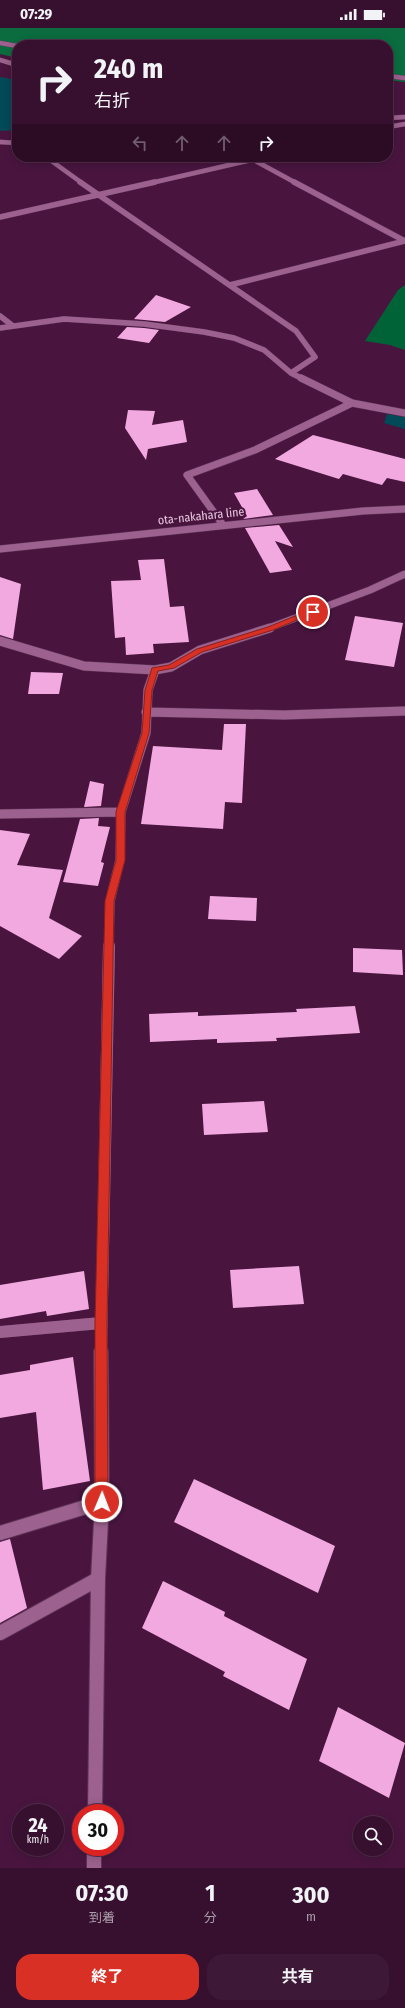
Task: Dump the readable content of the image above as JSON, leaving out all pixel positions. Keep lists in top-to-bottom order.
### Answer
{
  "streets": {
    "street": ["ota-nakahara line"]
  },
  "page": {
    "status": "07:29",
    "turn": ["240 m", "右折"],
    "speed": "24 km/h",
    "limit": "30",
    "eta": [
      "07:30",
      "到着",
      "1",
      "分",
      "300",
      "m"
    ],
    "buttons": ["終了", "共有"]
  }
}
